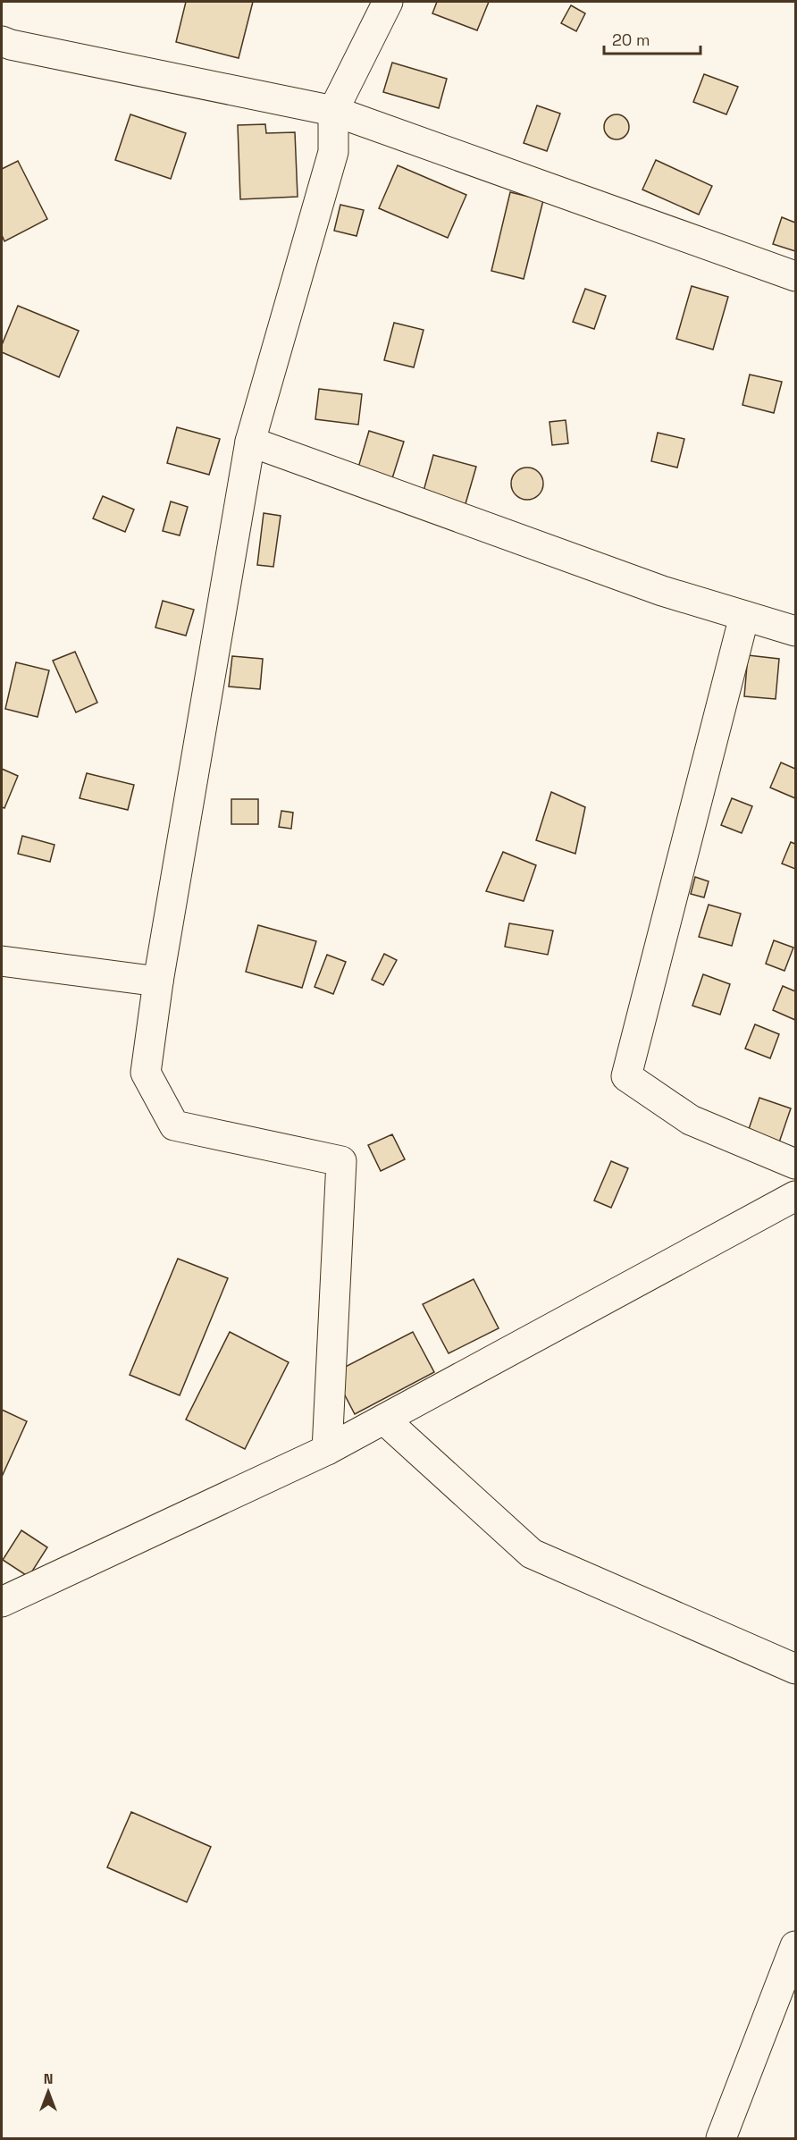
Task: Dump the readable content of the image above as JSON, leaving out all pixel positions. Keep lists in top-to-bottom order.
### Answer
{
  "scale_bar": "20 m",
  "north": "top"
}
